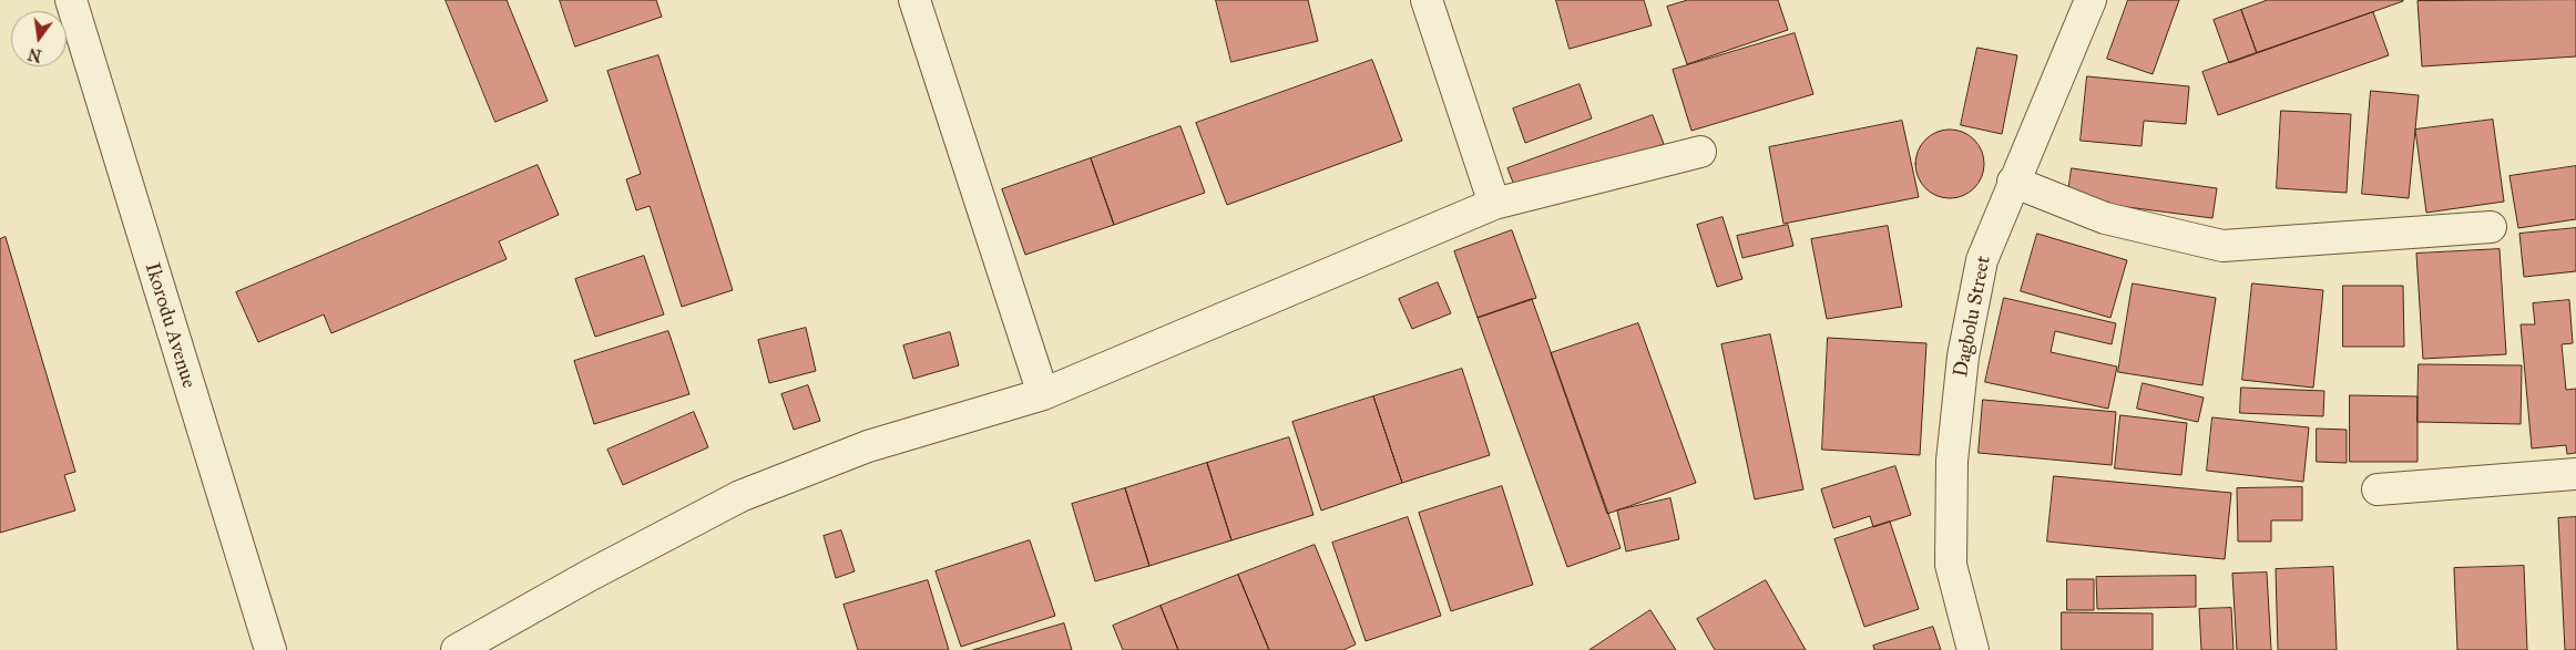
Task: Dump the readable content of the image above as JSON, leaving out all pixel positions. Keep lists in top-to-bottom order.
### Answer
{
  "streets": {
    "street": ["Dagbolu Street", "Ikorodu Avenue"]
  },
  "north": "bottom"
}
